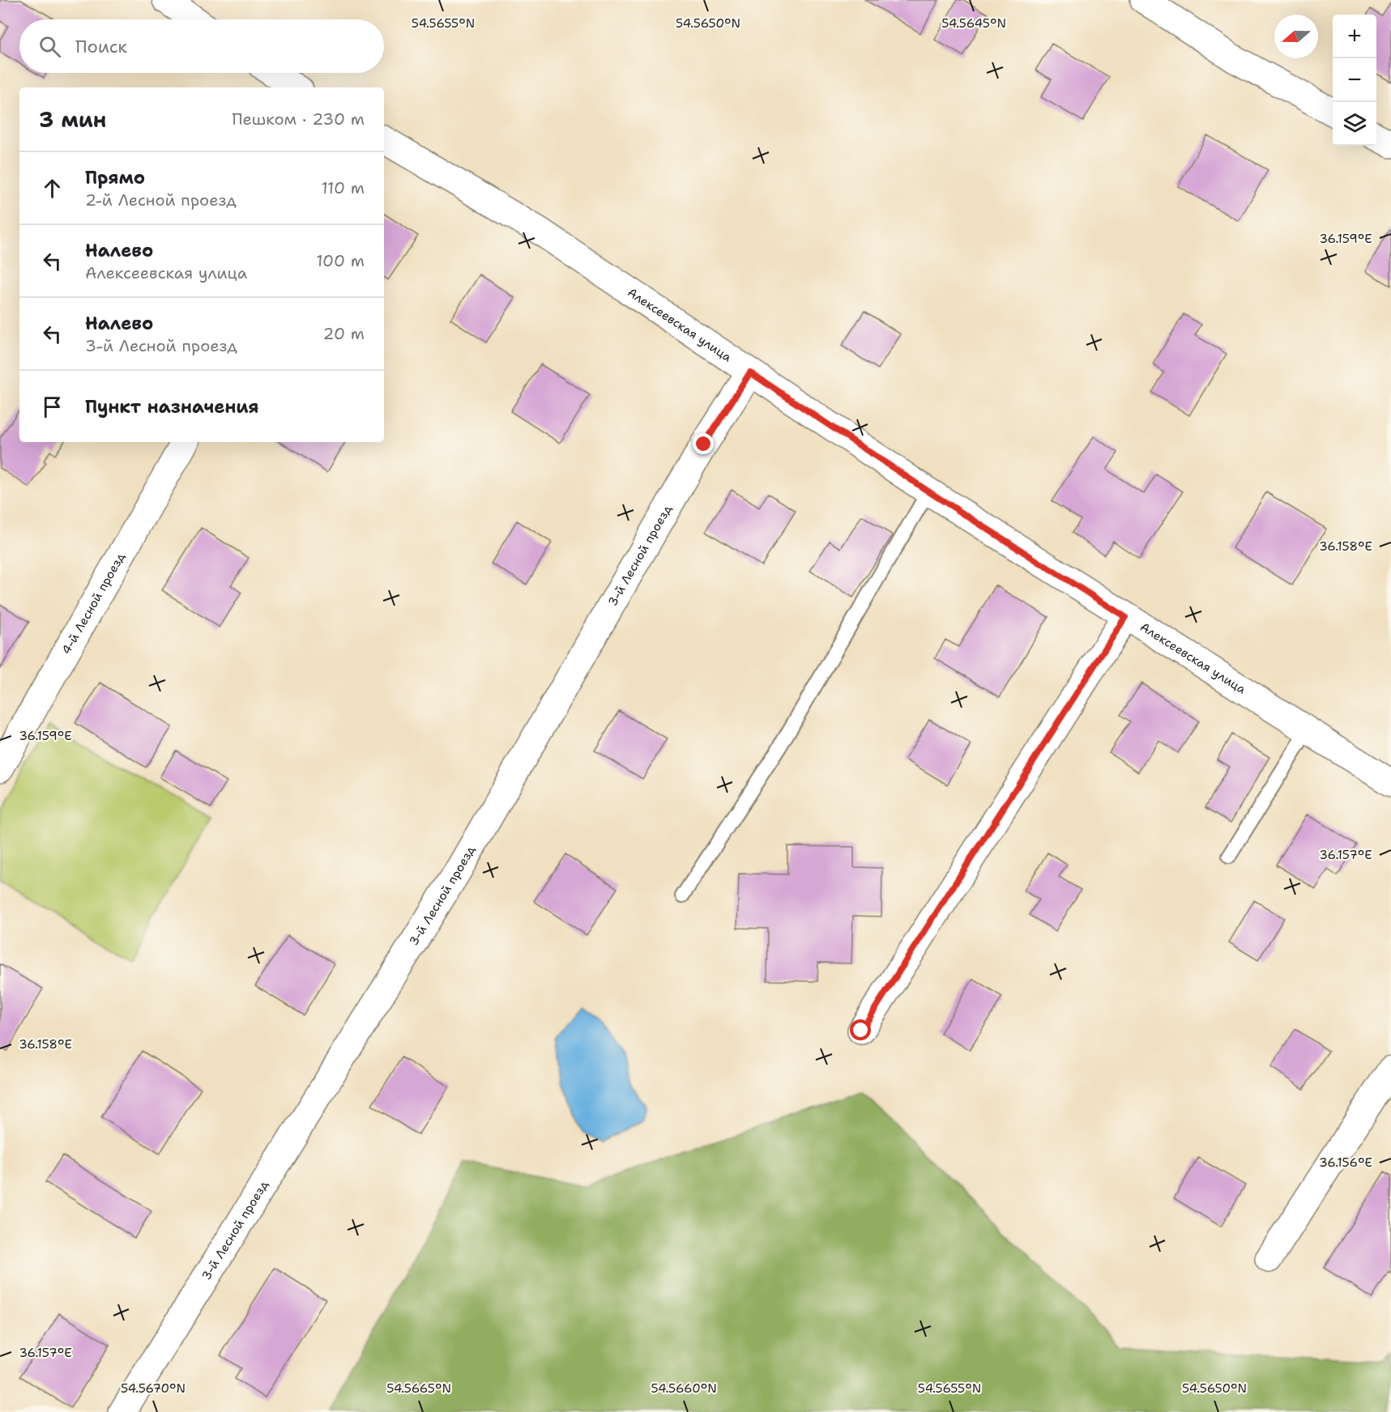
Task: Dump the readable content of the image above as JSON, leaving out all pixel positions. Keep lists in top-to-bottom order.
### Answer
{
  "streets": {
    "street": ["Алексеевская улица", "3-й Лесной проезд", "4-й Лесной проезд"]
  },
  "crossings": [
    ["Алексеевская улица", "3-й Лесной проезд"]
  ],
  "north": "left",
  "page": {
    "map_buttons": ["+", "−"],
    "search": "Поиск",
    "heading": ["3 мин", "Пешком · 230 m"],
    "list": [
      ["Прямо", "2-й Лесной проезд", "110 m"],
      ["Налево", "Алексеевская улица", "100 m"],
      ["Налево", "3-й Лесной проезд", "20 m"],
      "Пункт назначения"
    ]
  },
  "coordinates": [
    "54.5655°N",
    "54.5650°N",
    "54.5645°N",
    "36.159°E",
    "36.158°E",
    "36.157°E",
    "36.156°E",
    "54.5670°N",
    "54.5665°N",
    "54.5660°N"
  ]
}
